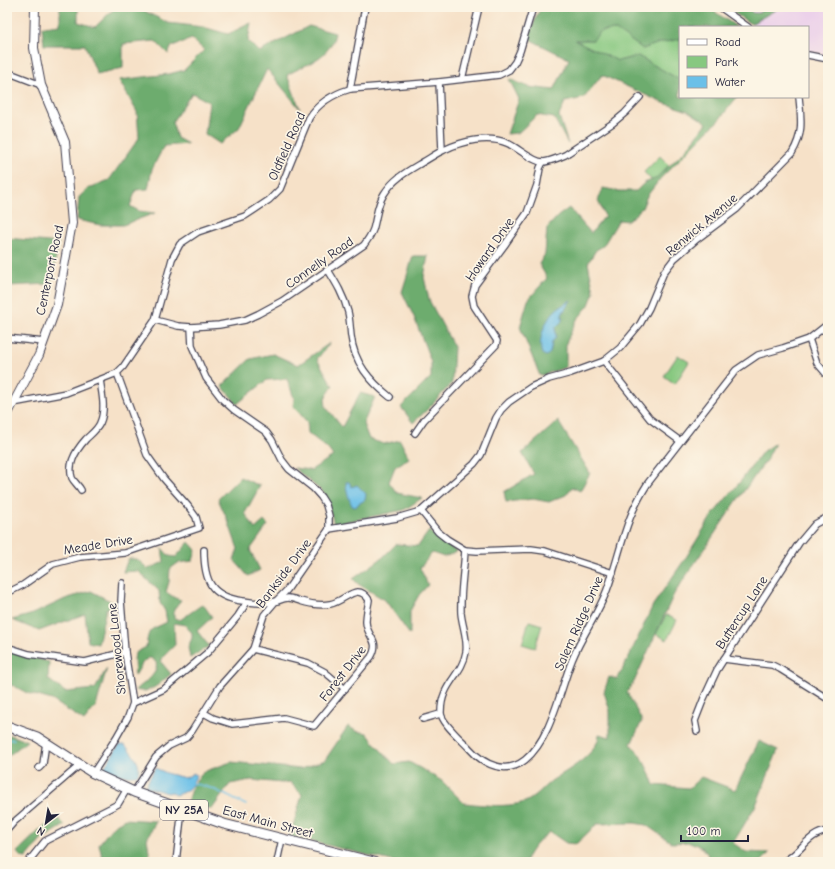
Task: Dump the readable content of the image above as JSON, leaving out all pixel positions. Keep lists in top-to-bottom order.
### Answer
{
  "streets": {
    "main road": ["Centerport Road", "NY 25A", "East Main Street"],
    "street": [
      "Oldfield Road",
      "Renwick Avenue",
      "Howard Drive",
      "Connelly Road",
      "Meade Drive",
      "Bankside Drive",
      "Buttercup Lane",
      "Salem Ridge Drive",
      "Shorewood Lane",
      "Forest Drive"
    ]
  },
  "crossings": [
    ["Oldfield Road", "Connelly Road"],
    ["Oldfield Road", "Centerport Road"],
    ["Oldfield Road", "Meade Drive"],
    ["Renwick Avenue", "Bankside Drive"],
    ["Howard Drive", "Connelly Road"],
    ["Bankside Drive", "Forest Drive"],
    ["Bankside Drive", "East Main Street"],
    ["Shorewood Lane", "East Main Street"]
  ],
  "legend": ["Road", "Park", "Water"],
  "scale_bar": "100 m",
  "north": "bottom left"
}
